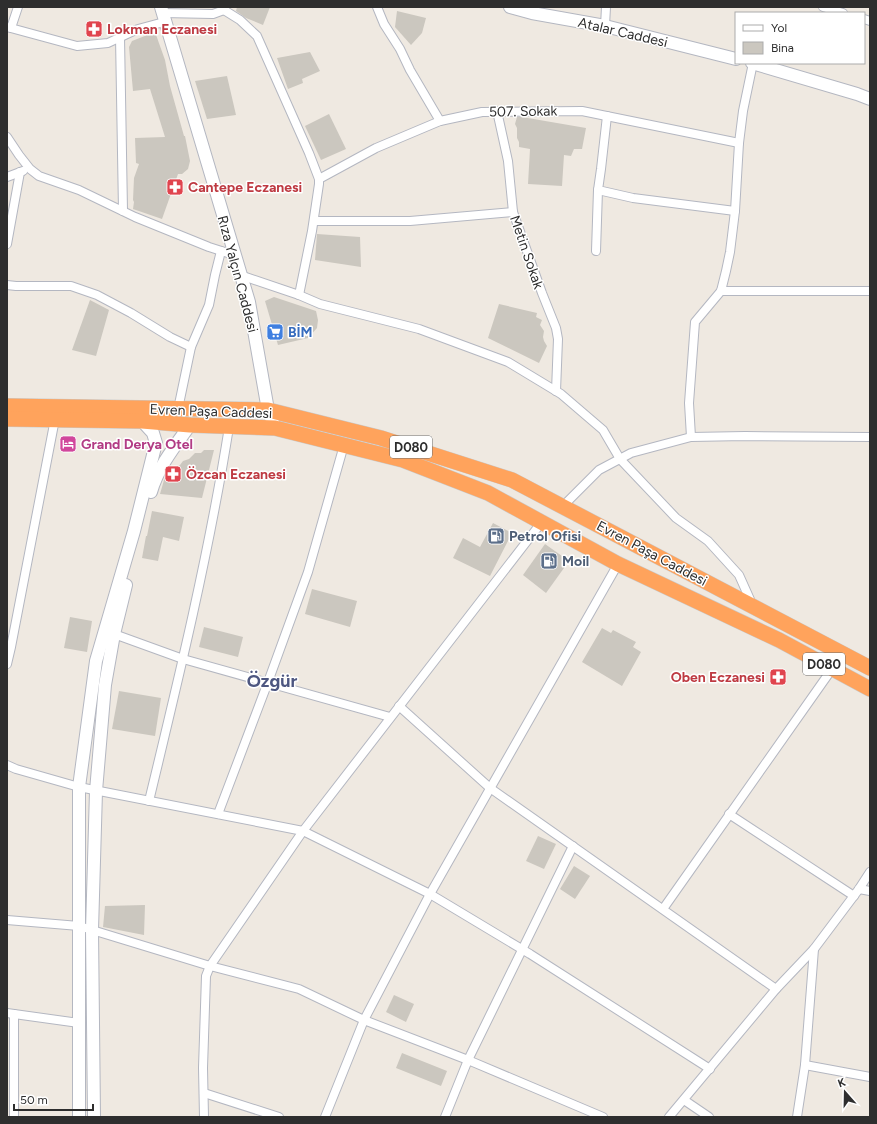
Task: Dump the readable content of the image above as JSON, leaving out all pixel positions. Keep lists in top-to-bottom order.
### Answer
{
  "streets": {
    "highway": ["Evren Paşa Caddesi", "D080"],
    "street": [
      "Atalar Caddesi",
      "507. Sokak",
      "Metin Sokak",
      "Rıza Yalçın Caddesi"
    ]
  },
  "crossings": [
    ["507. Sokak", "Metin Sokak"],
    ["Rıza Yalçın Caddesi", "Evren Paşa Caddesi"],
    ["Evren Paşa Caddesi", "D080"]
  ],
  "districts": ["Özgür"],
  "places": {
    "pharmacy": [
      "Lokman Eczanesi",
      "Cantepe Eczanesi",
      "Özcan Eczanesi",
      "Oben Eczanesi"
    ],
    "supermarket": ["BİM"],
    "hotel": ["Grand Derya Otel"],
    "fuel station": ["Petrol Ofisi", "Moil"]
  },
  "legend": ["Yol", "Bina"],
  "scale_bar": "50 m",
  "north": "top"
}
